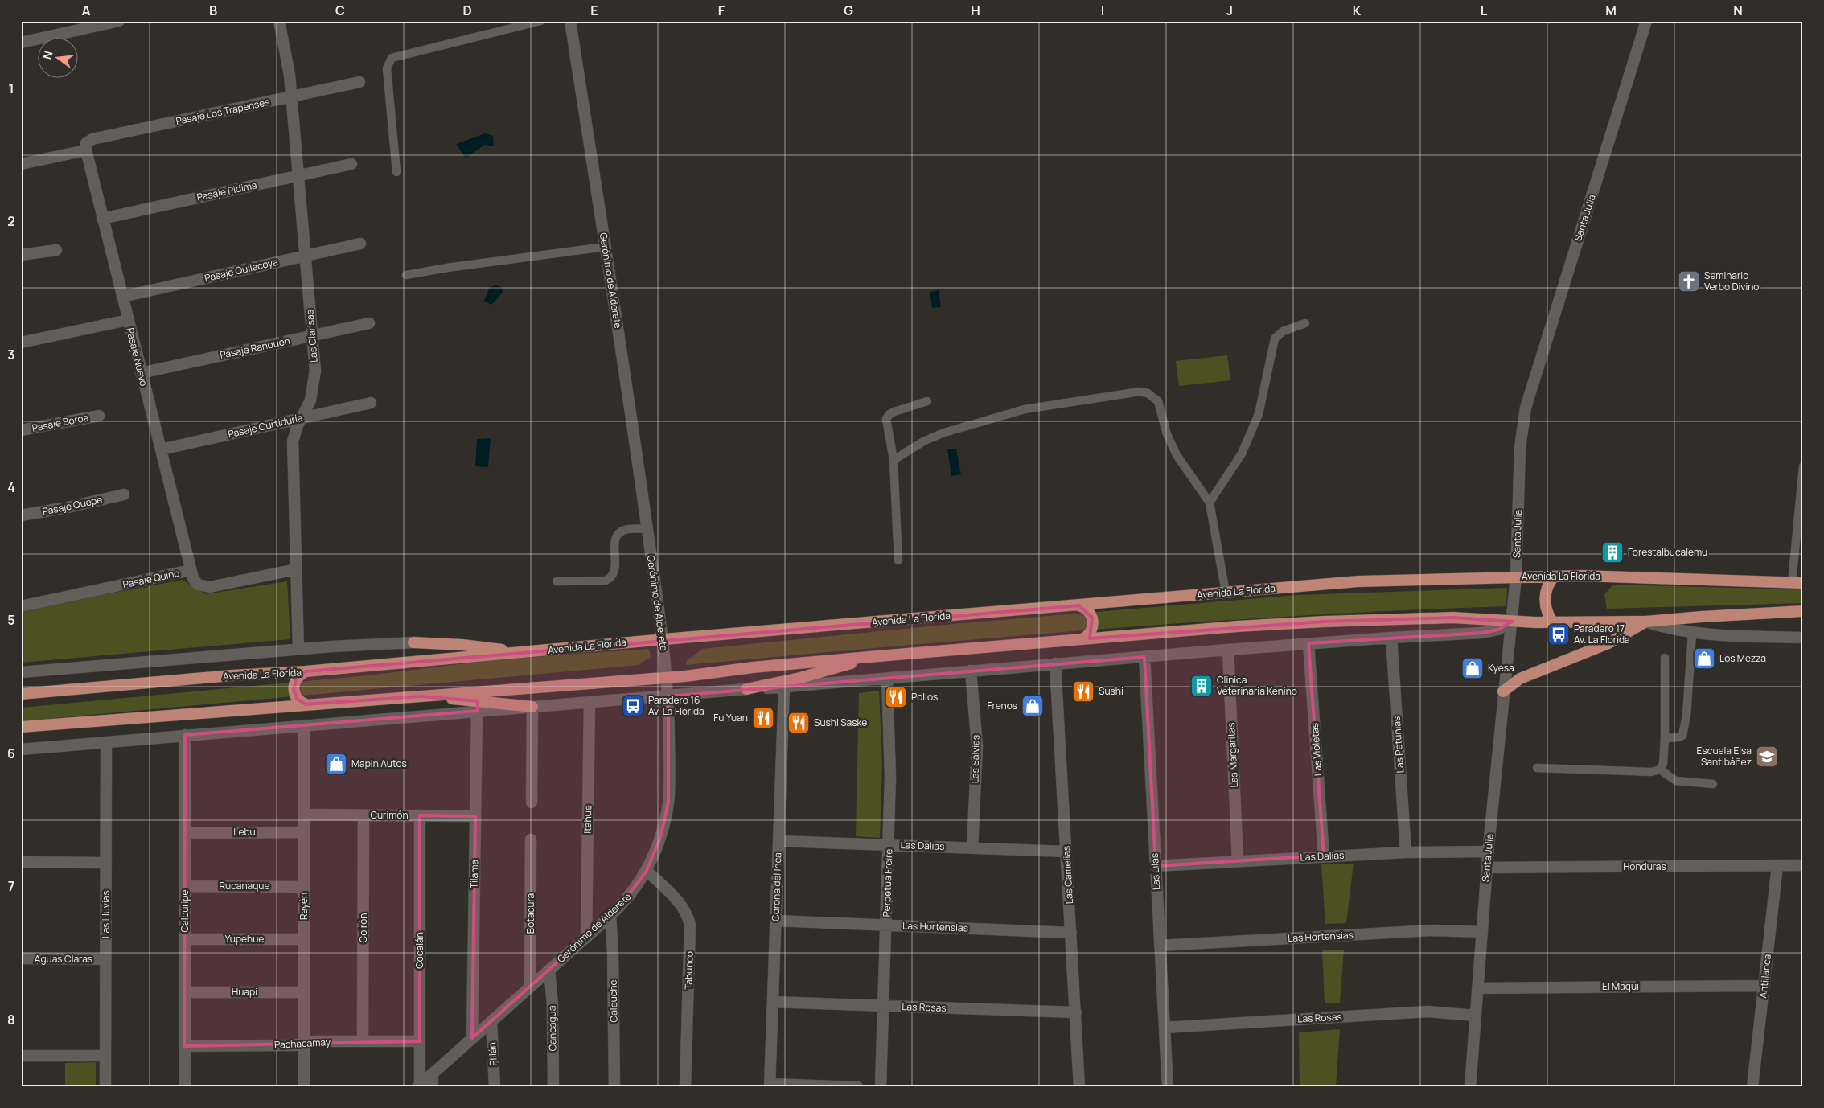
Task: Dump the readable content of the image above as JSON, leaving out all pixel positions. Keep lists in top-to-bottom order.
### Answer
{
  "streets": {
    "main road": ["Avenida La Florida"],
    "street": [
      "Pasaje Los Trapenses",
      "Pasaje Pidima",
      "Santa Julia",
      "Pasaje Quilacoya",
      "Gerónimo de Alderete",
      "Las Clarisas",
      "Pasaje Ranquén",
      "Pasaje Nuevo",
      "Pasaje Boroa",
      "Pasaje Curtiduría",
      "Pasaje Quepe",
      "Pasaje Quino",
      "Las Petunias",
      "Las Violetas",
      "Las Margaritas",
      "Las Salvias",
      "Curimón",
      "Itahue",
      "Lebu",
      "Las Dalias",
      "Honduras",
      "Las Lilas",
      "Tilama",
      "Las Camelias",
      "Perpetua Freire",
      "Rucanaque",
      "Corona del Inca",
      "Rayén",
      "Calcuripe",
      "Botacura",
      "Las Lluvias",
      "Las Hortensias",
      "Coirón",
      "Yupehue",
      "Cocalán",
      "Aguas Claras",
      "Tabunco",
      "Antillanca",
      "El Maqui",
      "Huapi",
      "Caleuche",
      "Las Rosas",
      "Cancagua",
      "Pachacamay",
      "Pillán"
    ]
  },
  "crossings": [
    ["Pasaje Los Trapenses", "Las Clarisas"],
    ["Pasaje Los Trapenses", "Pasaje Nuevo"],
    ["Pasaje Pidima", "Las Clarisas"],
    ["Pasaje Pidima", "Pasaje Nuevo"],
    ["Santa Julia", "Avenida La Florida"],
    ["Santa Julia", "Las Dalias"],
    ["Santa Julia", "Honduras"],
    ["Santa Julia", "Las Hortensias"],
    ["Santa Julia", "El Maqui"],
    ["Santa Julia", "Las Rosas"],
    ["Pasaje Quilacoya", "Las Clarisas"],
    ["Pasaje Quilacoya", "Pasaje Nuevo"],
    ["Gerónimo de Alderete", "Avenida La Florida"],
    ["Gerónimo de Alderete", "Itahue"],
    ["Gerónimo de Alderete", "Tilama"],
    ["Gerónimo de Alderete", "Botacura"],
    ["Gerónimo de Alderete", "Cocalán"],
    ["Gerónimo de Alderete", "Tabunco"],
    ["Gerónimo de Alderete", "Caleuche"],
    ["Gerónimo de Alderete", "Cancagua"],
    ["Gerónimo de Alderete", "Pillán"],
    ["Las Clarisas", "Pasaje Ranquén"],
    ["Las Clarisas", "Pasaje Curtiduría"],
    ["Las Clarisas", "Pasaje Quino"],
    ["Pasaje Ranquén", "Pasaje Nuevo"],
    ["Pasaje Nuevo", "Pasaje Curtiduría"],
    ["Pasaje Nuevo", "Pasaje Quino"],
    ["Las Petunias", "Las Dalias"],
    ["Las Violetas", "Las Dalias"],
    ["Las Margaritas", "Las Dalias"],
    ["Las Salvias", "Las Dalias"],
    ["Curimón", "Tilama"],
    ["Curimón", "Rayén"],
    ["Curimón", "Coirón"],
    ["Curimón", "Cocalán"],
    ["Lebu", "Rayén"],
    ["Lebu", "Calcuripe"],
    ["Las Dalias", "Las Lilas"],
    ["Las Dalias", "Las Camelias"],
    ["Las Dalias", "Perpetua Freire"],
    ["Las Dalias", "Corona del Inca"],
    ["Honduras", "Antillanca"],
    ["Las Lilas", "Las Hortensias"],
    ["Las Lilas", "Las Rosas"],
    ["Las Camelias", "Las Hortensias"],
    ["Las Camelias", "Las Rosas"],
    ["Perpetua Freire", "Las Hortensias"],
    ["Perpetua Freire", "Las Rosas"],
    ["Rucanaque", "Rayén"],
    ["Rucanaque", "Calcuripe"],
    ["Corona del Inca", "Las Hortensias"],
    ["Corona del Inca", "Las Rosas"],
    ["Rayén", "Yupehue"],
    ["Rayén", "Huapi"],
    ["Rayén", "Pachacamay"],
    ["Calcuripe", "Yupehue"],
    ["Calcuripe", "Huapi"],
    ["Calcuripe", "Pachacamay"],
    ["Las Lluvias", "Aguas Claras"],
    ["Coirón", "Pachacamay"],
    ["Cocalán", "Pachacamay"],
    ["Antillanca", "El Maqui"]
  ],
  "places": {
    "church": ["Seminario Verbo Divino"],
    "building": ["Forestalbucalemu", "Clinica Veterinaria Kenino"],
    "bus stop": ["Paradero 17 Av. La Florida", "Paradero 16 Av. La Florida"],
    "shop": [
      "Los Mezza",
      "Kyesa",
      "Frenos",
      "Mapin Autos"
    ],
    "restaurant": [
      "Sushi",
      "Pollos",
      "Fu Yuan",
      "Sushi Saske"
    ],
    "school or university": ["Escuela Elsa Santibáñez"]
  },
  "north": "left",
  "grid": {
    "columns": [
      "A",
      "B",
      "C",
      "D",
      "E",
      "F",
      "G",
      "H",
      "I",
      "J",
      "K",
      "L",
      "M",
      "N"
    ],
    "rows": [
      "1",
      "2",
      "3",
      "4",
      "5",
      "6",
      "7",
      "8"
    ]
  }
}
